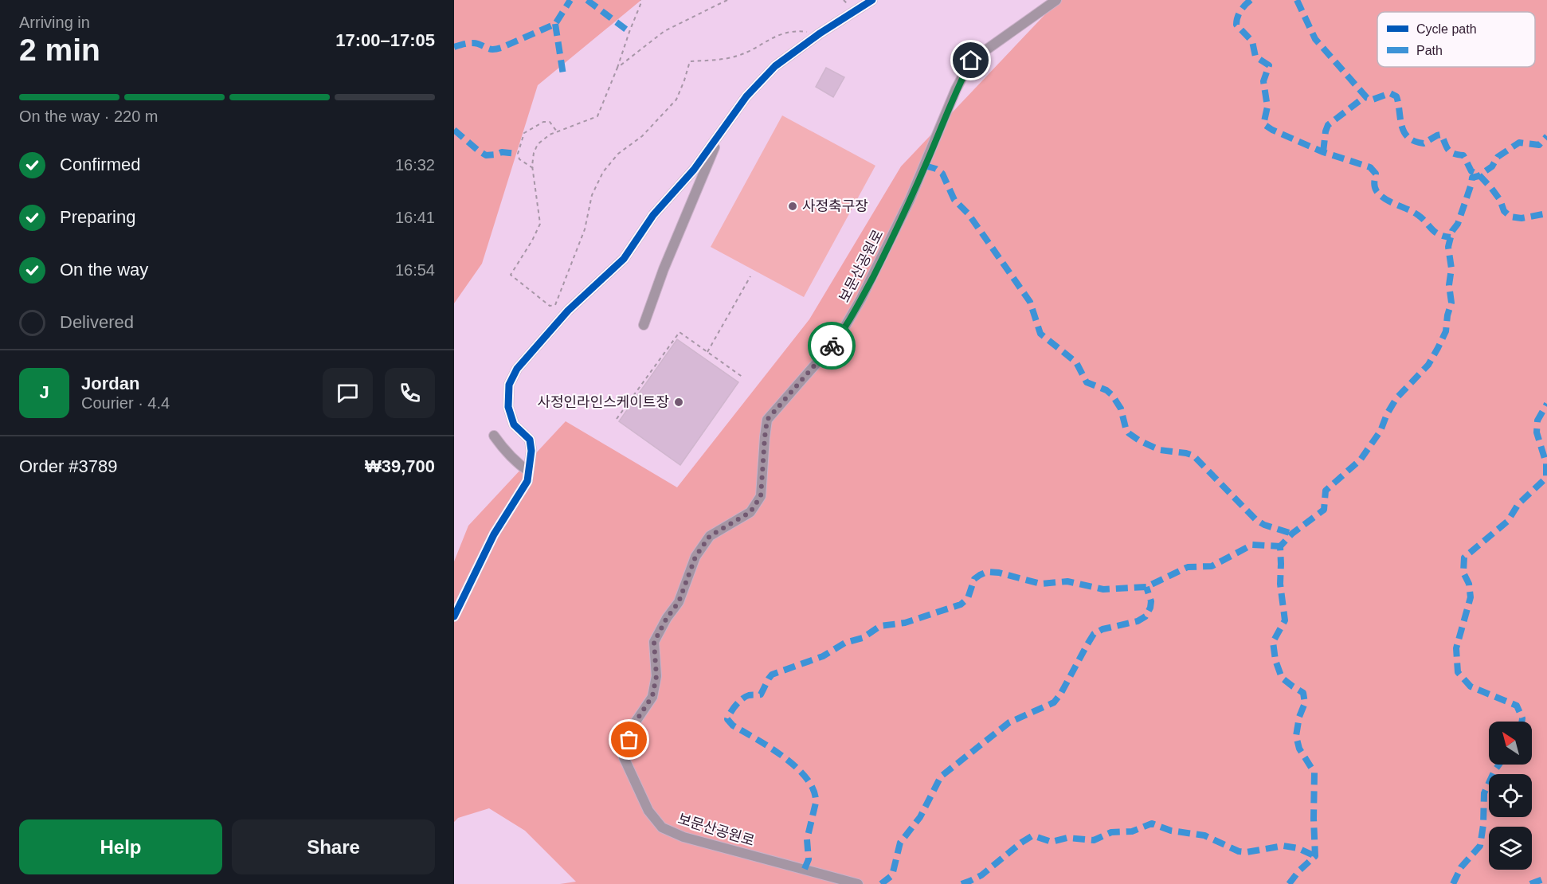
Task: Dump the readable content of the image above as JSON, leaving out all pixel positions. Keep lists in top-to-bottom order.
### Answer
{
  "streets": {
    "street": ["보문산공원로"]
  },
  "places": ["사정축구장", "사정인라인스케이트장"],
  "legend": ["Cycle path", "Path"],
  "north": "top left",
  "page": {
    "heading": ["2 min", "Arriving in", "17:00–17:05"],
    "panel": [
      "Jordan",
      "Courier · 4.4",
      "Order #3789",
      "₩39,700"
    ],
    "bar": "On the way · 220 m",
    "list": [
      ["Confirmed", "16:32"],
      ["Preparing", "16:41"],
      ["On the way", "16:54"],
      "Delivered"
    ],
    "round": "J",
    "buttons": ["Help", "Share"]
  }
}
